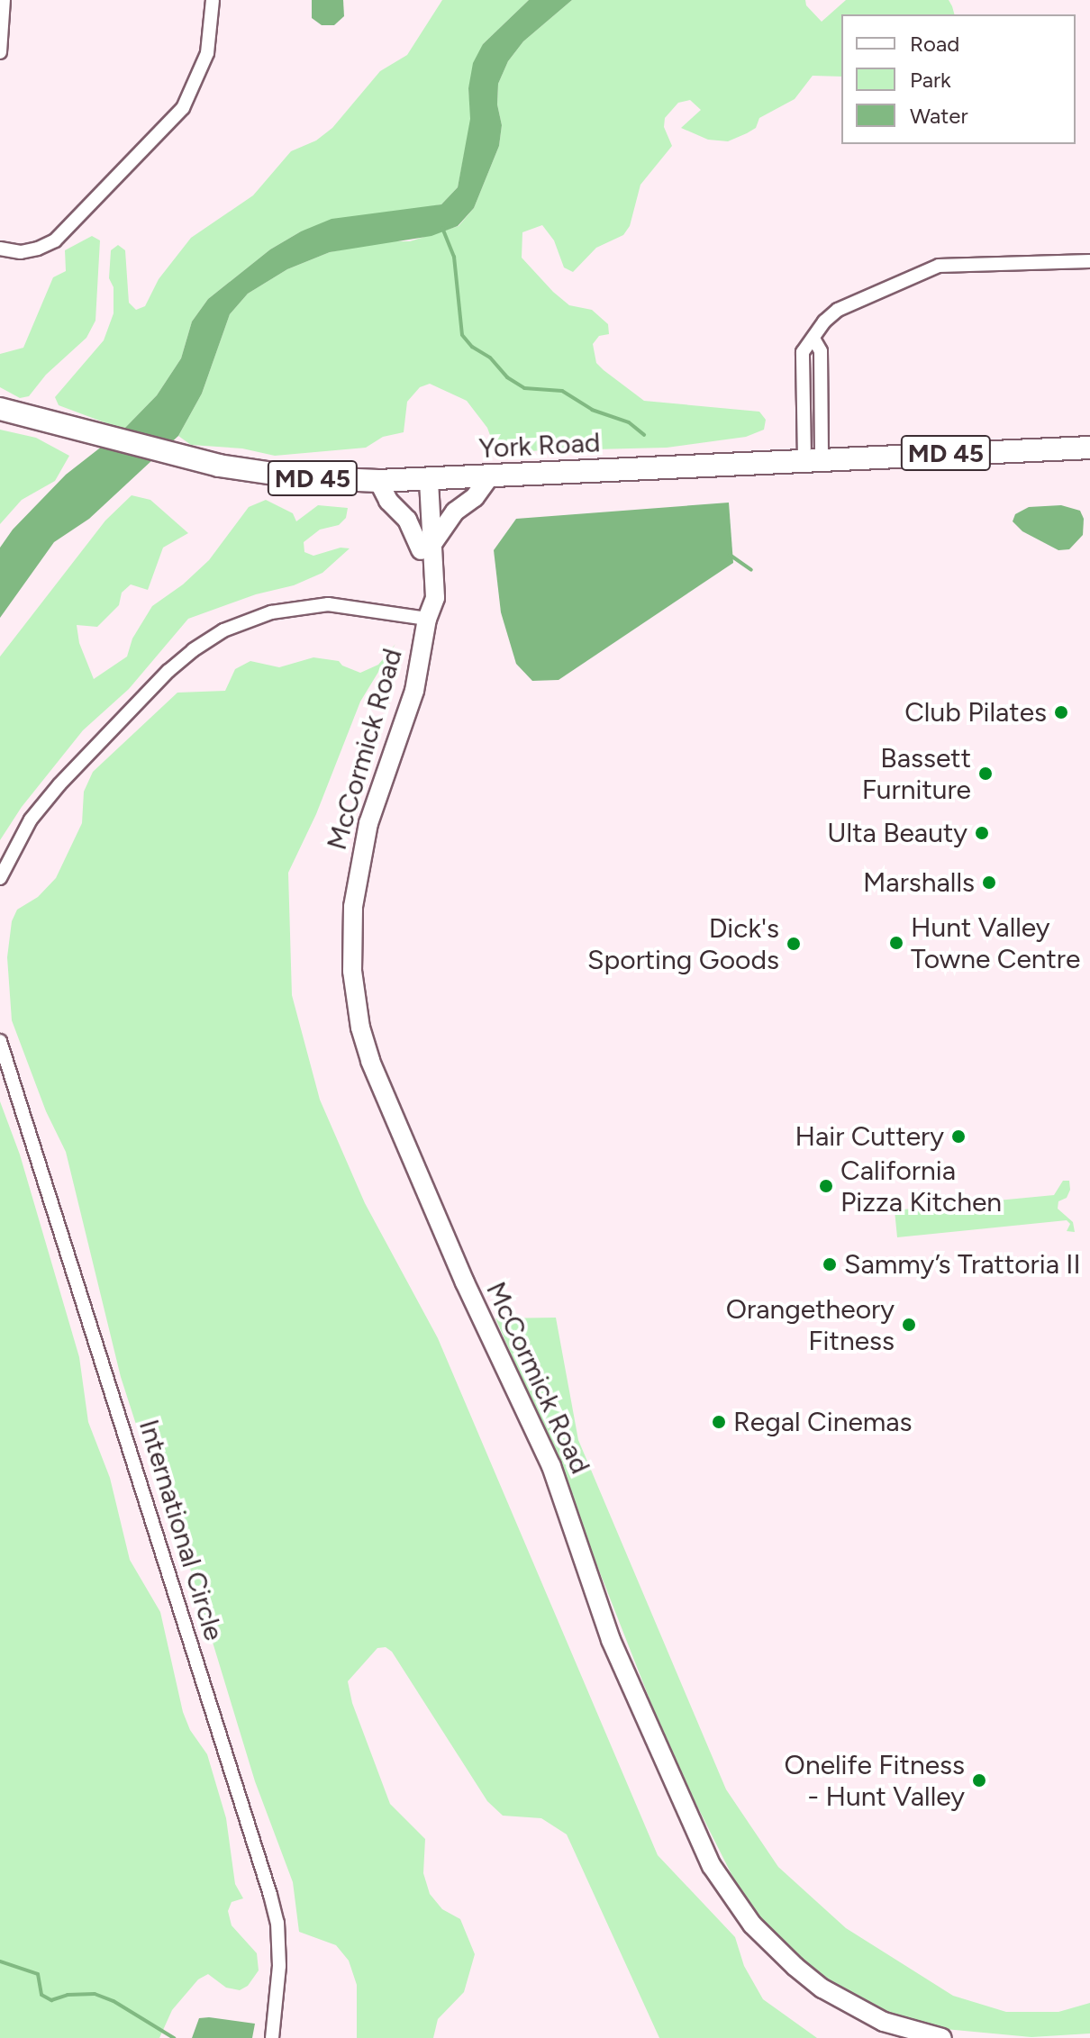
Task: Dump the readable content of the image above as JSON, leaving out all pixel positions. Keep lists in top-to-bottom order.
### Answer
{
  "streets": {
    "main road": ["York Road", "MD 45", "McCormick Road"],
    "street": ["International Circle"]
  },
  "crossings": [
    ["York Road", "McCormick Road"]
  ],
  "places": [
    "Club Pilates",
    "Bassett Furniture",
    "Ulta Beauty",
    "Marshalls",
    "Hunt Valley Towne Centre",
    "Dick's Sporting Goods",
    "Hair Cuttery",
    "California Pizza Kitchen",
    "Sammy’s Trattoria II",
    "Orangetheory Fitness",
    "Regal Cinemas",
    "Onelife Fitness - Hunt Valley"
  ],
  "legend": ["Road", "Park", "Water"]
}
